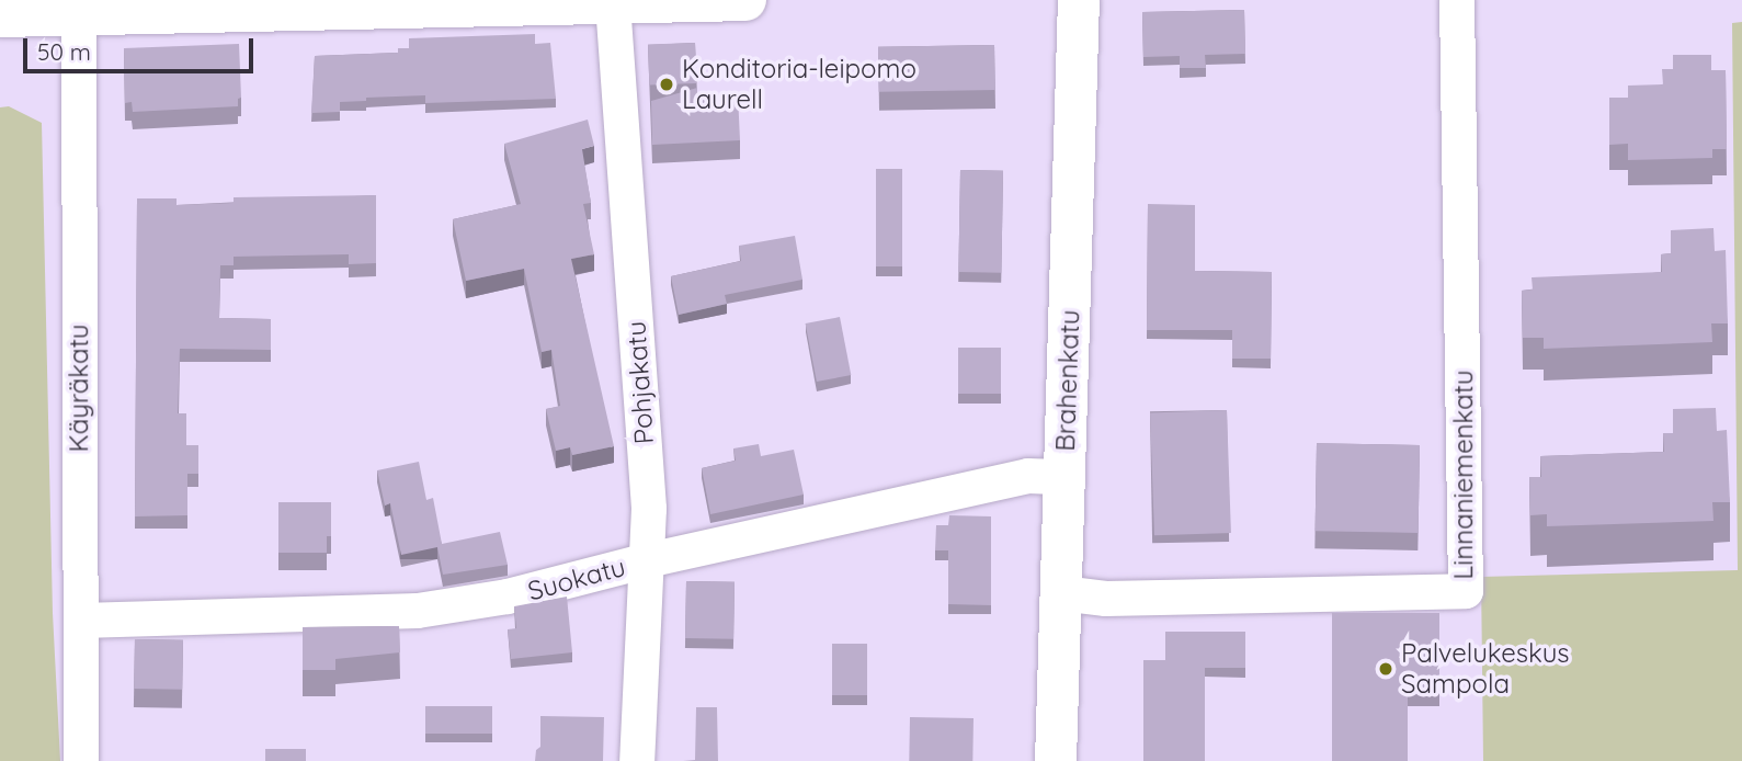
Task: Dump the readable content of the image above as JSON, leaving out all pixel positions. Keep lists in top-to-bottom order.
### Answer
{
  "streets": {
    "main road": ["Brahenkatu"],
    "street": [
      "Pohjakatu",
      "Käyräkatu",
      "Linnaniemenkatu",
      "Suokatu"
    ]
  },
  "crossings": [
    ["Brahenkatu", "Linnaniemenkatu"],
    ["Brahenkatu", "Suokatu"],
    ["Pohjakatu", "Suokatu"],
    ["Käyräkatu", "Suokatu"]
  ],
  "places": ["Konditoria-leipomo Laurell", "Palvelukeskus Sampola"],
  "scale_bar": "50 m"
}
